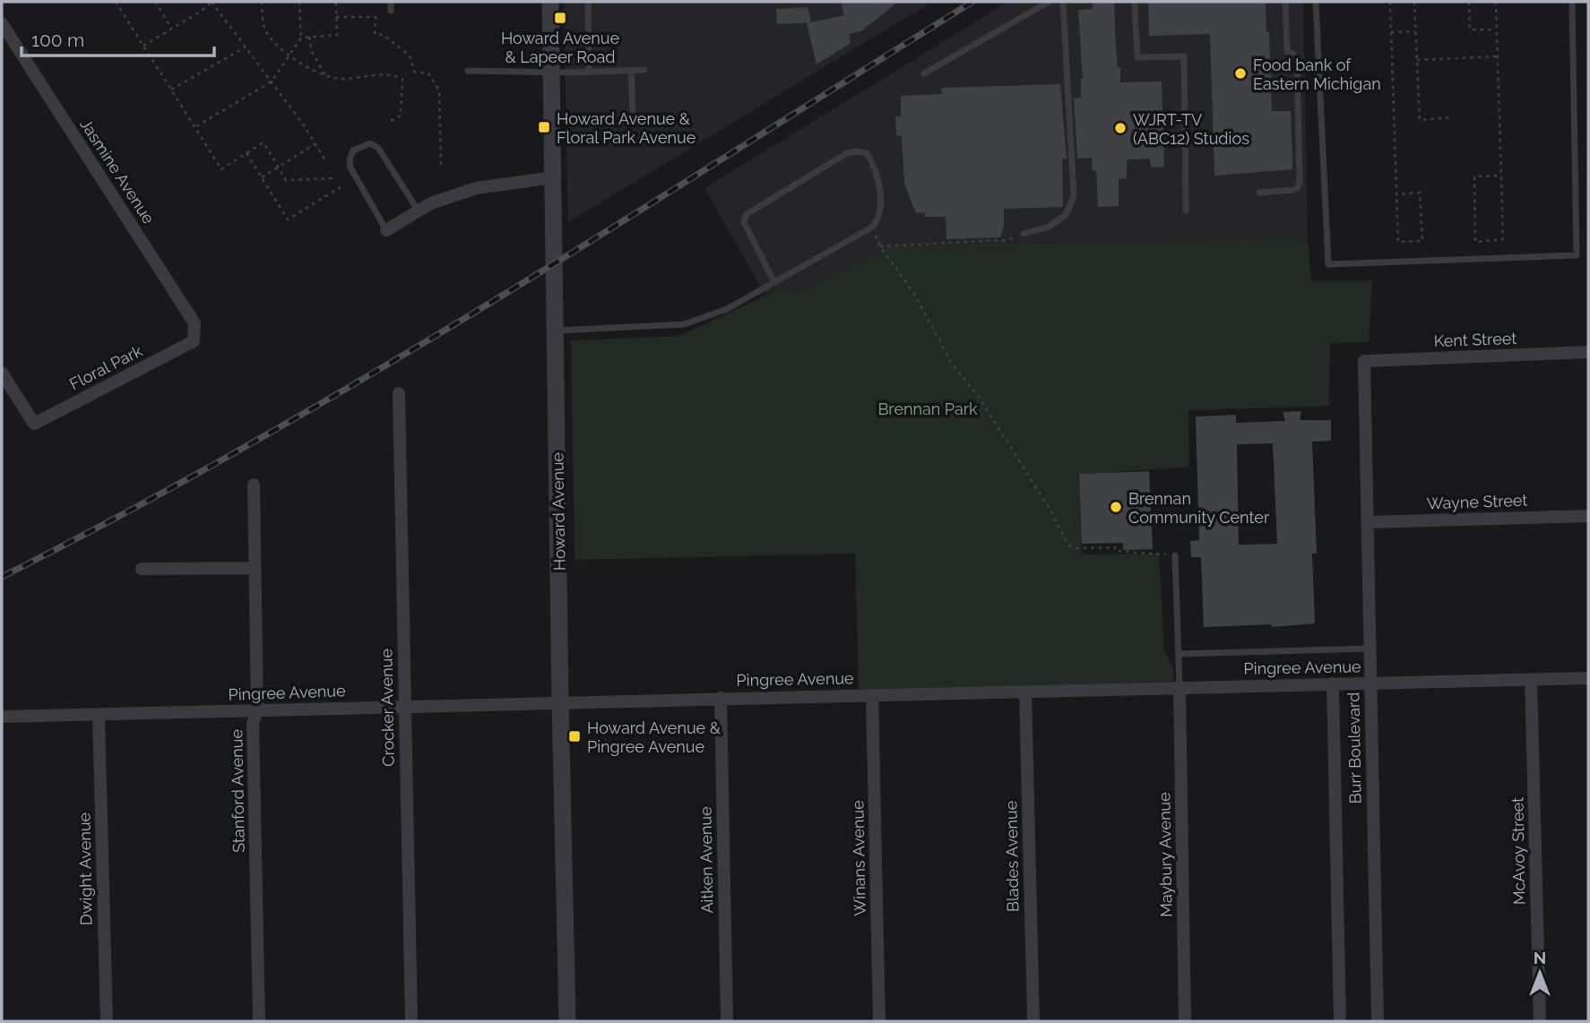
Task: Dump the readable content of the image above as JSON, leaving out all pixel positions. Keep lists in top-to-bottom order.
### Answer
{
  "streets": {
    "street": [
      "Jasmine Avenue",
      "Kent Street",
      "Floral Park",
      "Wayne Street",
      "Howard Avenue",
      "Pingree Avenue",
      "Crocker Avenue",
      "Burr Boulevard",
      "Stanford Avenue",
      "McAvoy Street",
      "Maybury Avenue",
      "Blades Avenue",
      "Winans Avenue",
      "Aitken Avenue",
      "Dwight Avenue"
    ]
  },
  "crossings": [
    ["Jasmine Avenue", "Floral Park"],
    ["Kent Street", "Burr Boulevard"],
    ["Wayne Street", "Burr Boulevard"],
    ["Howard Avenue", "Pingree Avenue"],
    ["Pingree Avenue", "Crocker Avenue"],
    ["Pingree Avenue", "Burr Boulevard"],
    ["Pingree Avenue", "Stanford Avenue"],
    ["Pingree Avenue", "McAvoy Street"],
    ["Pingree Avenue", "Maybury Avenue"],
    ["Pingree Avenue", "Blades Avenue"],
    ["Pingree Avenue", "Winans Avenue"],
    ["Pingree Avenue", "Aitken Avenue"],
    ["Pingree Avenue", "Dwight Avenue"]
  ],
  "parks": ["Brennan Park"],
  "places": {
    "transit": ["Howard Avenue & Lapeer Road", "Howard Avenue & Floral Park Avenue", "Howard Avenue & Pingree Avenue"],
    "other": ["Food bank of Eastern Michigan", "WJRT-TV (ABC12) Studios", "Brennan Community Center"]
  },
  "scale_bar": "100 m",
  "north": "top"
}
